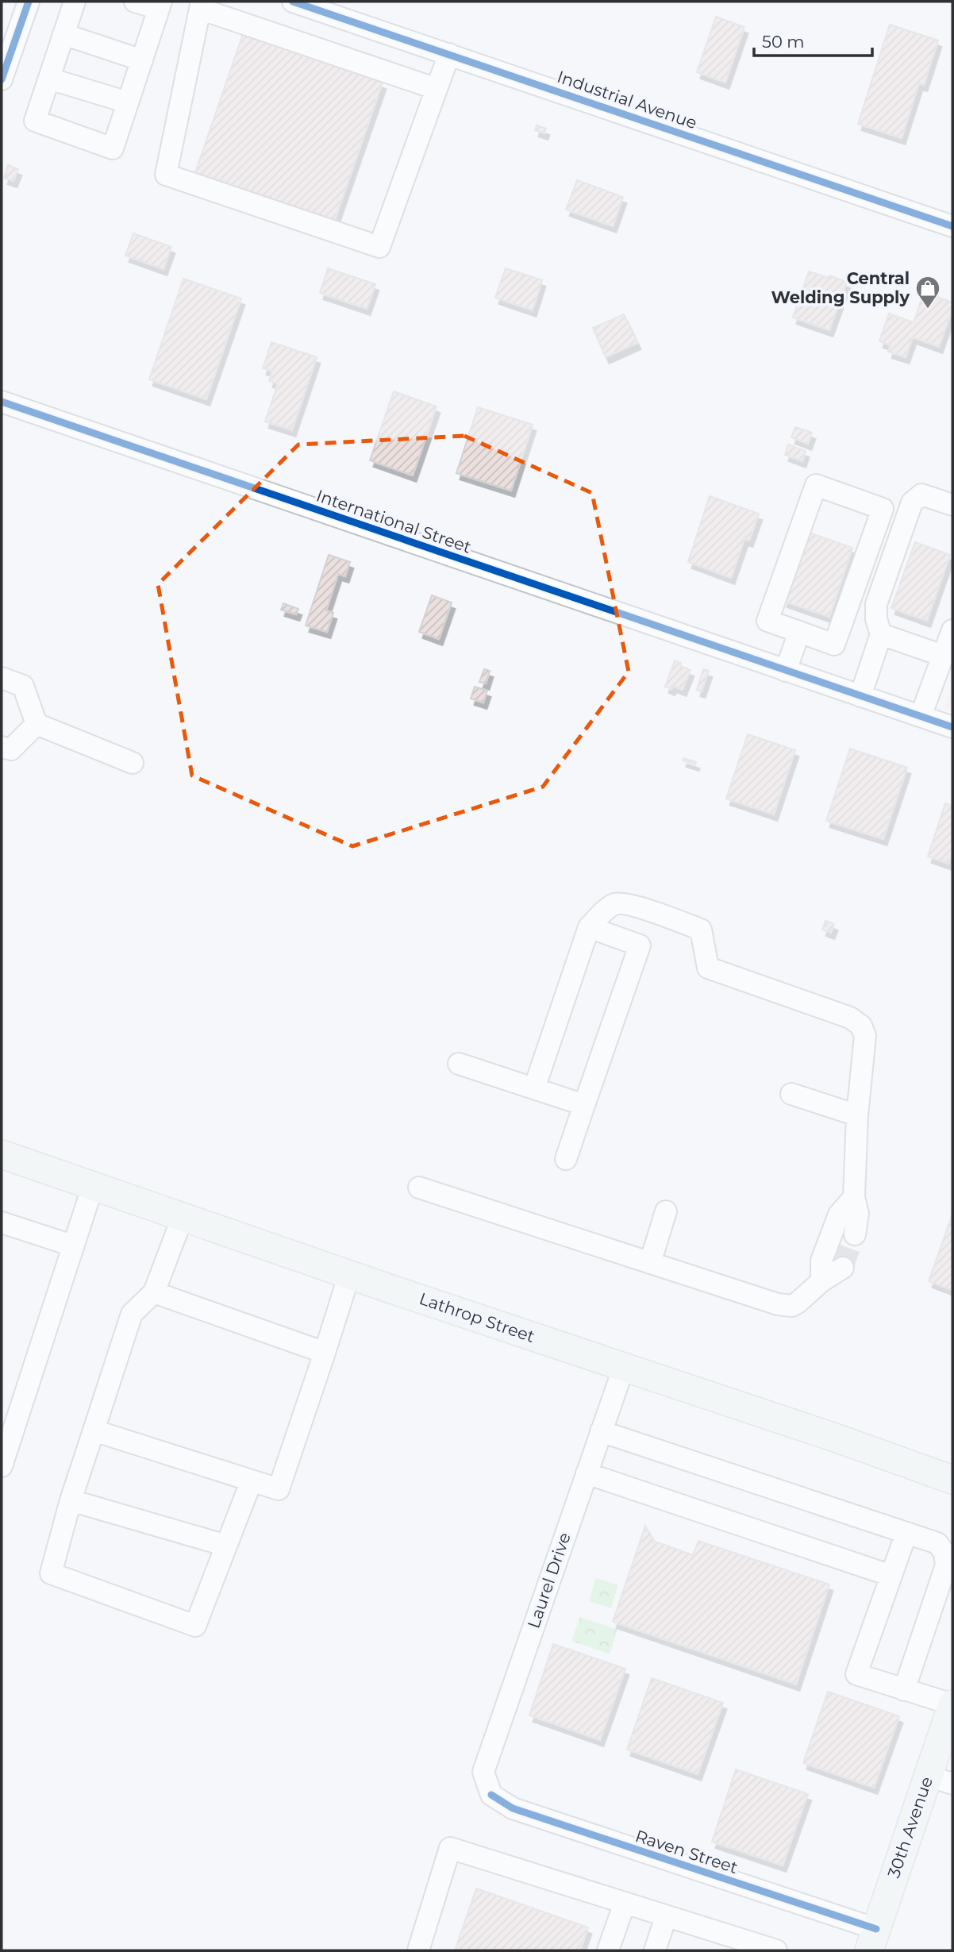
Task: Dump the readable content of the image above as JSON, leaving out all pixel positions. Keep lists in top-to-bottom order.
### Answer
{
  "streets": {
    "main road": ["Lathrop Street", "30th Avenue"],
    "street": [
      "Industrial Avenue",
      "International Street",
      "Laurel Drive",
      "Raven Street"
    ]
  },
  "crossings": [
    ["Lathrop Street", "Laurel Drive"],
    ["Laurel Drive", "Raven Street"],
    ["30th Avenue", "Raven Street"]
  ],
  "places": {
    "shop": ["Central Welding Supply"]
  },
  "scale_bar": "50 m"
}
